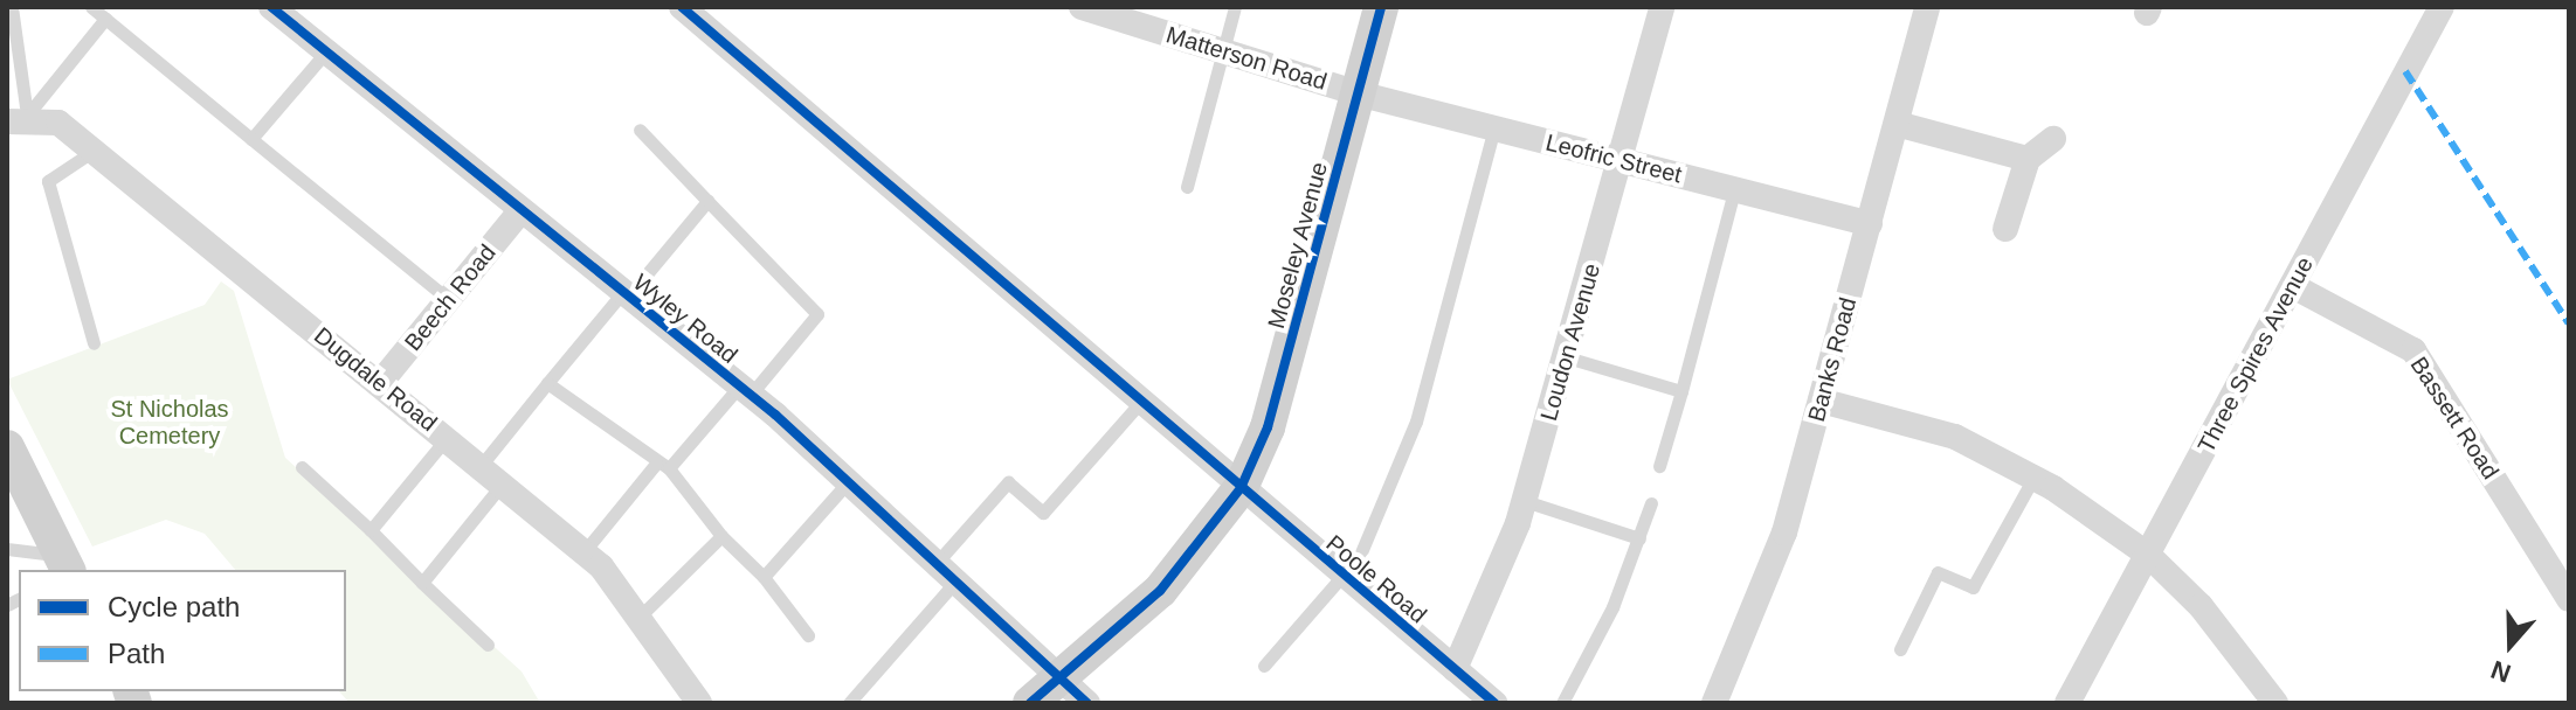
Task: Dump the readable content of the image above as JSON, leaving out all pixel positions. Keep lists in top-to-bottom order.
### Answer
{
  "streets": {
    "main road": ["Moseley Avenue"],
    "street": [
      "Matterson Road",
      "Leofric Street",
      "Beech Road",
      "Wyley Road",
      "Loudon Avenue",
      "Three Spires Avenue",
      "Banks Road",
      "Dugdale Road",
      "Bassett Road",
      "Poole Road"
    ]
  },
  "crossings": [
    ["Matterson Road", "Leofric Street"],
    ["Matterson Road", "Moseley Avenue"],
    ["Leofric Street", "Moseley Avenue"],
    ["Leofric Street", "Loudon Avenue"],
    ["Leofric Street", "Banks Road"],
    ["Moseley Avenue", "Wyley Road"],
    ["Moseley Avenue", "Poole Road"],
    ["Beech Road", "Wyley Road"],
    ["Beech Road", "Dugdale Road"],
    ["Loudon Avenue", "Poole Road"],
    ["Three Spires Avenue", "Bassett Road"]
  ],
  "parks": ["St Nicholas Cemetery"],
  "legend": ["Cycle path", "Path"],
  "north": "bottom"
}
